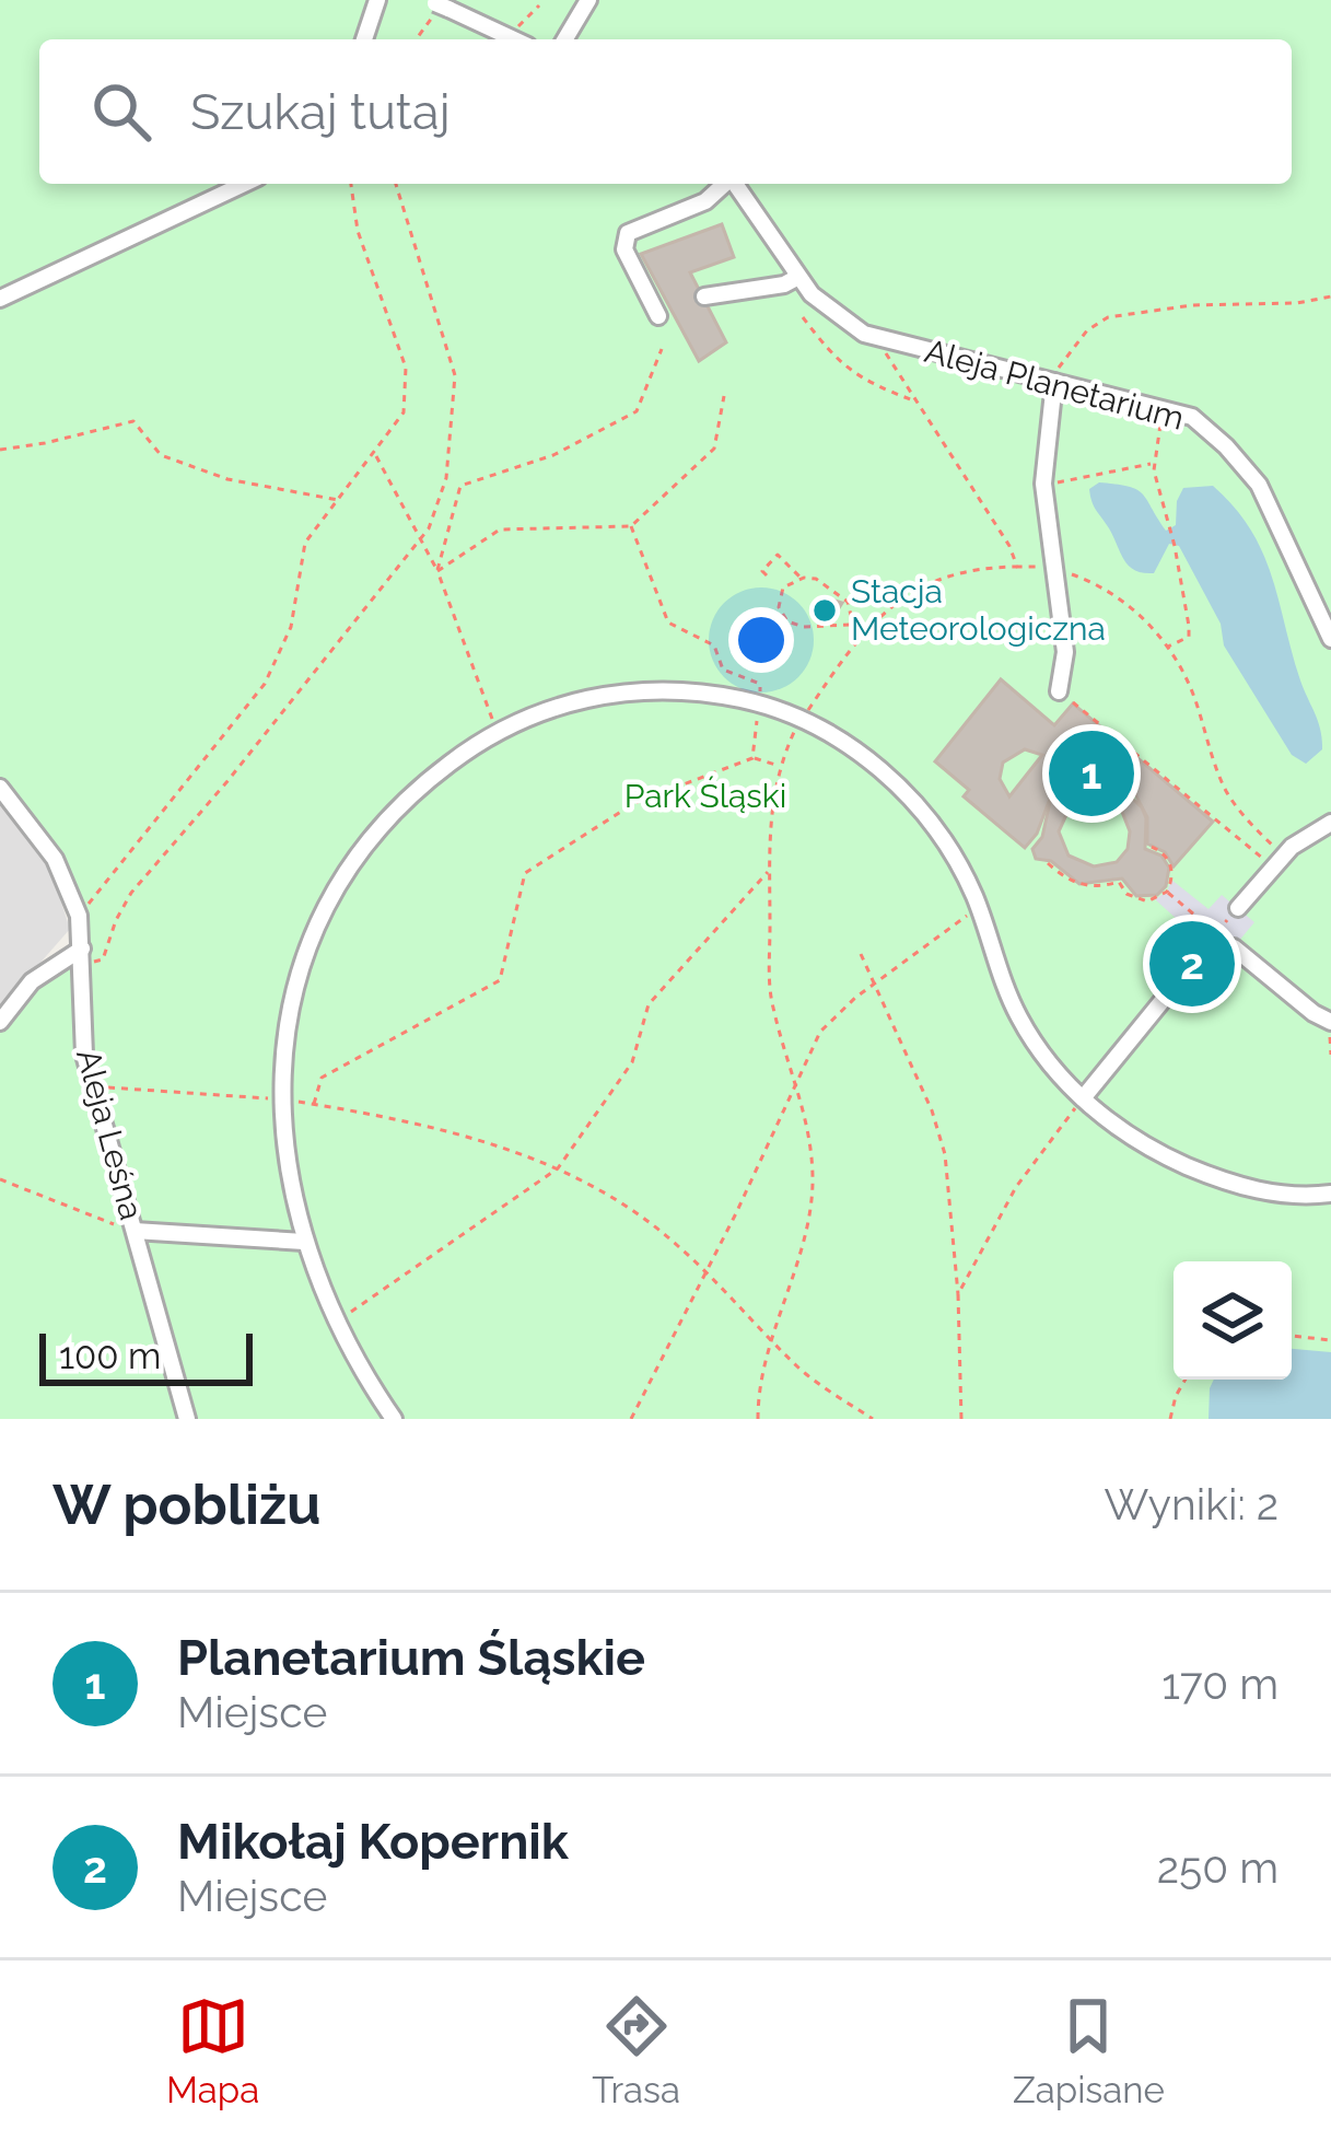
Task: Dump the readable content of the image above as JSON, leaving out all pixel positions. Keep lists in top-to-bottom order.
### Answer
{
  "streets": {
    "street": ["Aleja Planetarium", "Aleja Leśna"]
  },
  "parks": ["Park Śląski"],
  "places": ["Stacja Meteorologiczna"],
  "scale_bar": "100 m",
  "page": {
    "search": "Szukaj tutaj",
    "pins": ["1", "2"],
    "scale": "100 m",
    "heading": ["W pobliżu", "Wyniki: 2"],
    "list": [
      {
        "mark": "1",
        "name": "Planetarium Śląskie",
        "note": "Miejsce",
        "value": "170 m"
      },
      {
        "mark": "2",
        "name": "Mikołaj Kopernik",
        "note": "Miejsce",
        "value": "250 m"
      }
    ],
    "nav": ["Mapa", "Trasa", "Zapisane"]
  }
}
